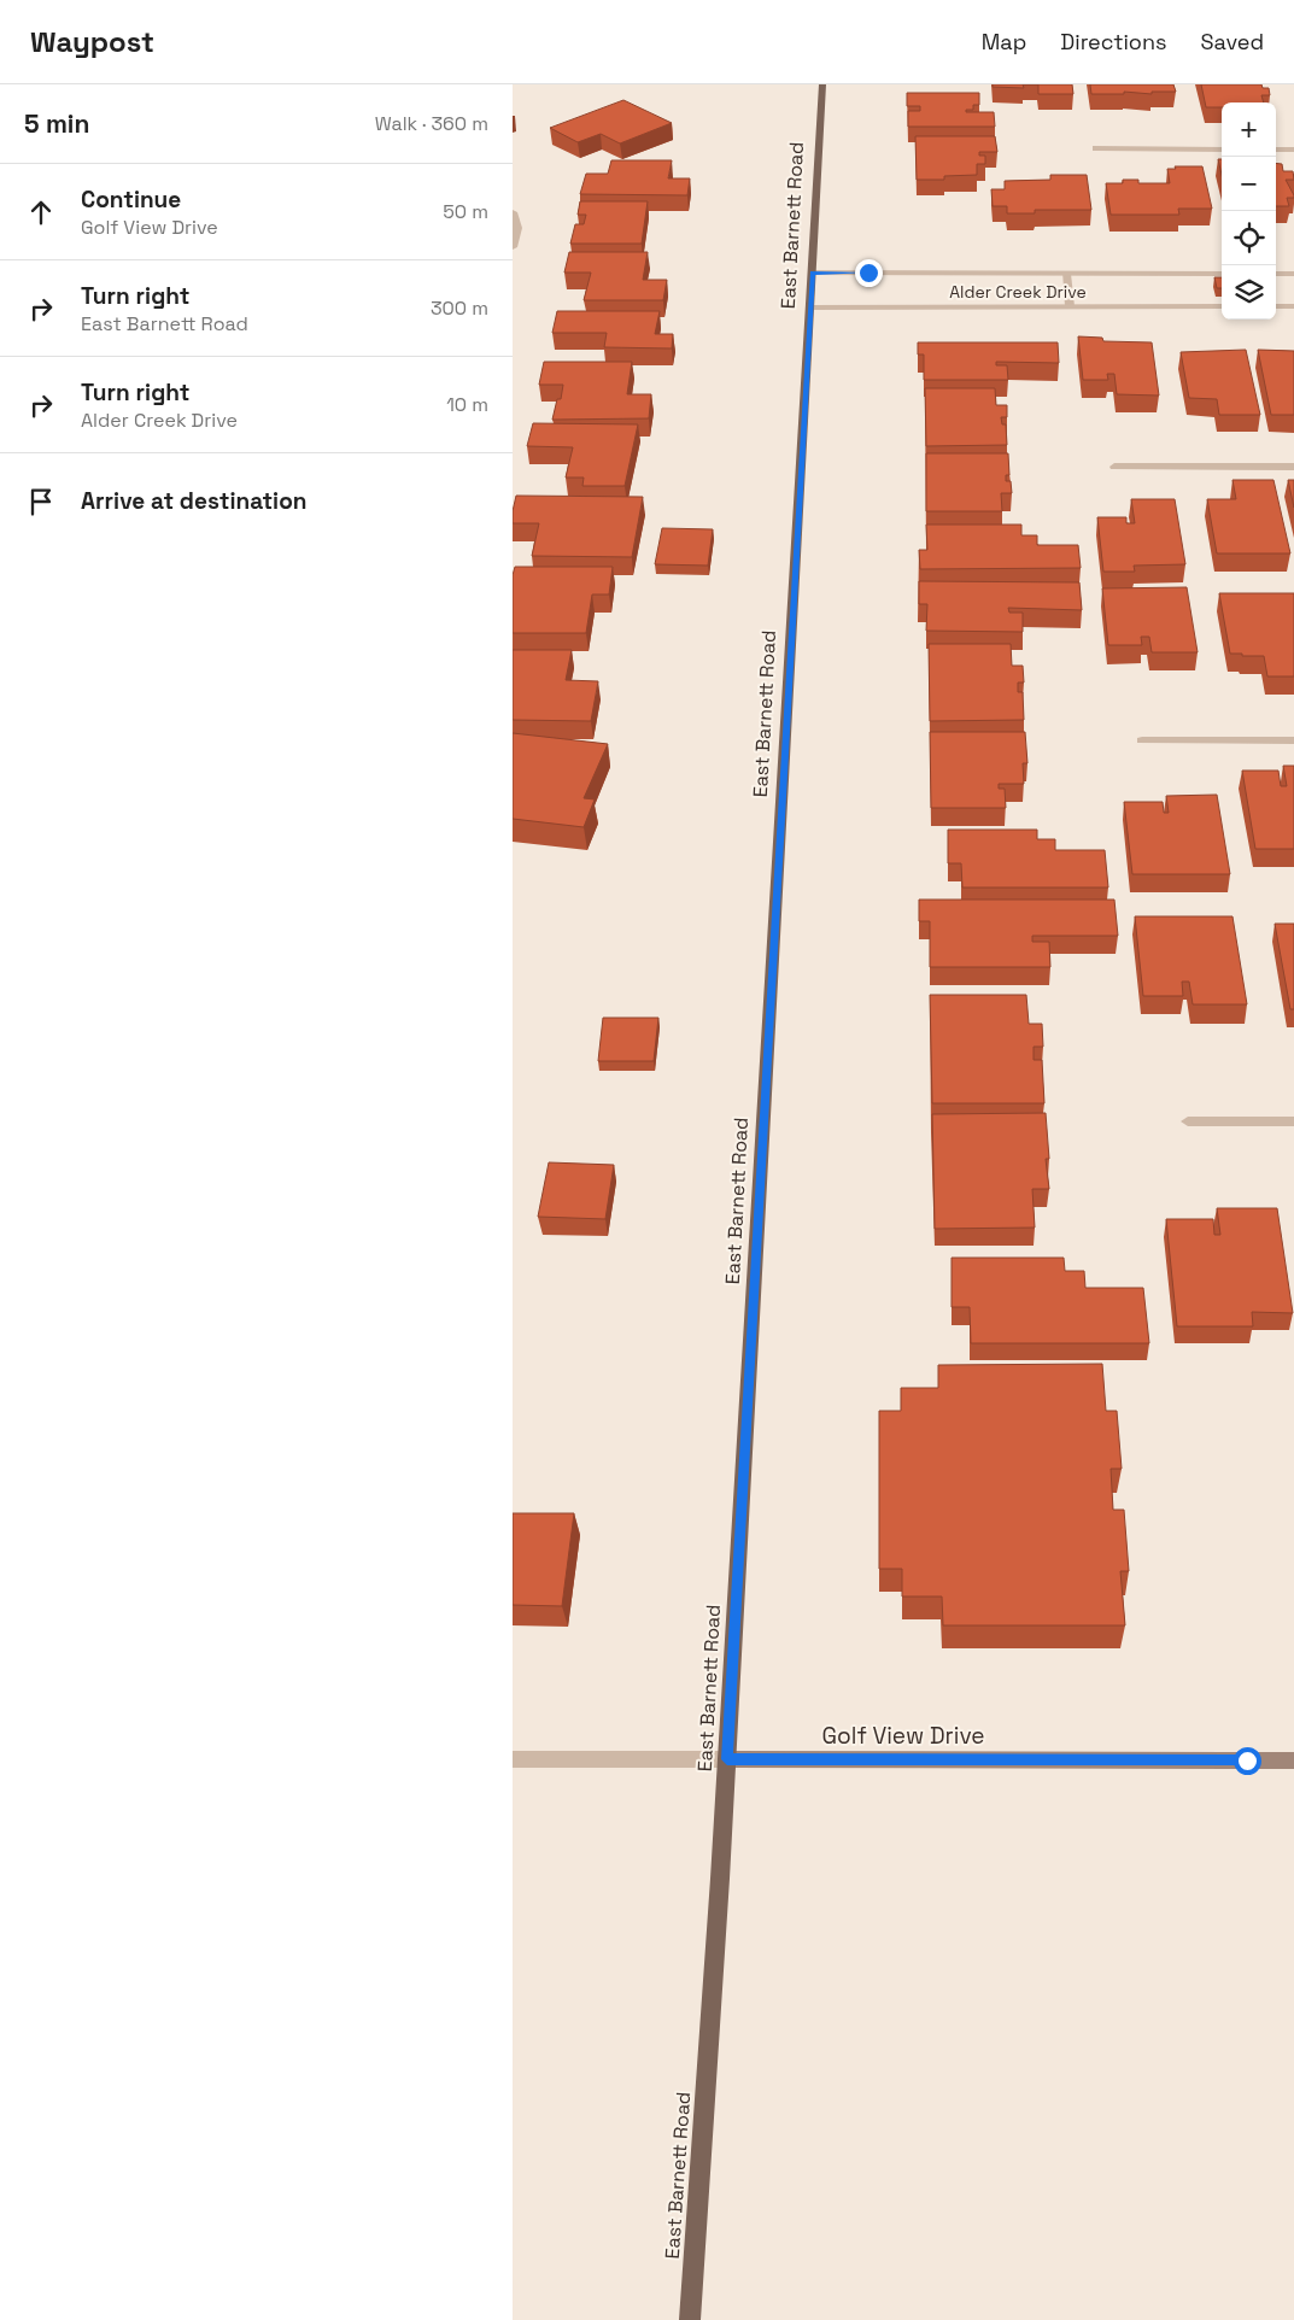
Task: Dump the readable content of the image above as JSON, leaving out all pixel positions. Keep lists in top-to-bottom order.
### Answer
{
  "streets": {
    "main road": ["East Barnett Road"],
    "street": ["Alder Creek Drive", "Golf View Drive"]
  },
  "crossings": [
    ["East Barnett Road", "Alder Creek Drive"],
    ["East Barnett Road", "Golf View Drive"]
  ],
  "page": {
    "header": "Waypost",
    "nav": ["Map", "Directions", "Saved"],
    "heading": ["5 min", "Walk · 360 m"],
    "map_buttons": ["+", "−"],
    "list": [
      ["Continue", "Golf View Drive", "50 m"],
      ["Turn right", "East Barnett Road", "300 m"],
      ["Turn right", "Alder Creek Drive", "10 m"],
      "Arrive at destination"
    ]
  }
}
